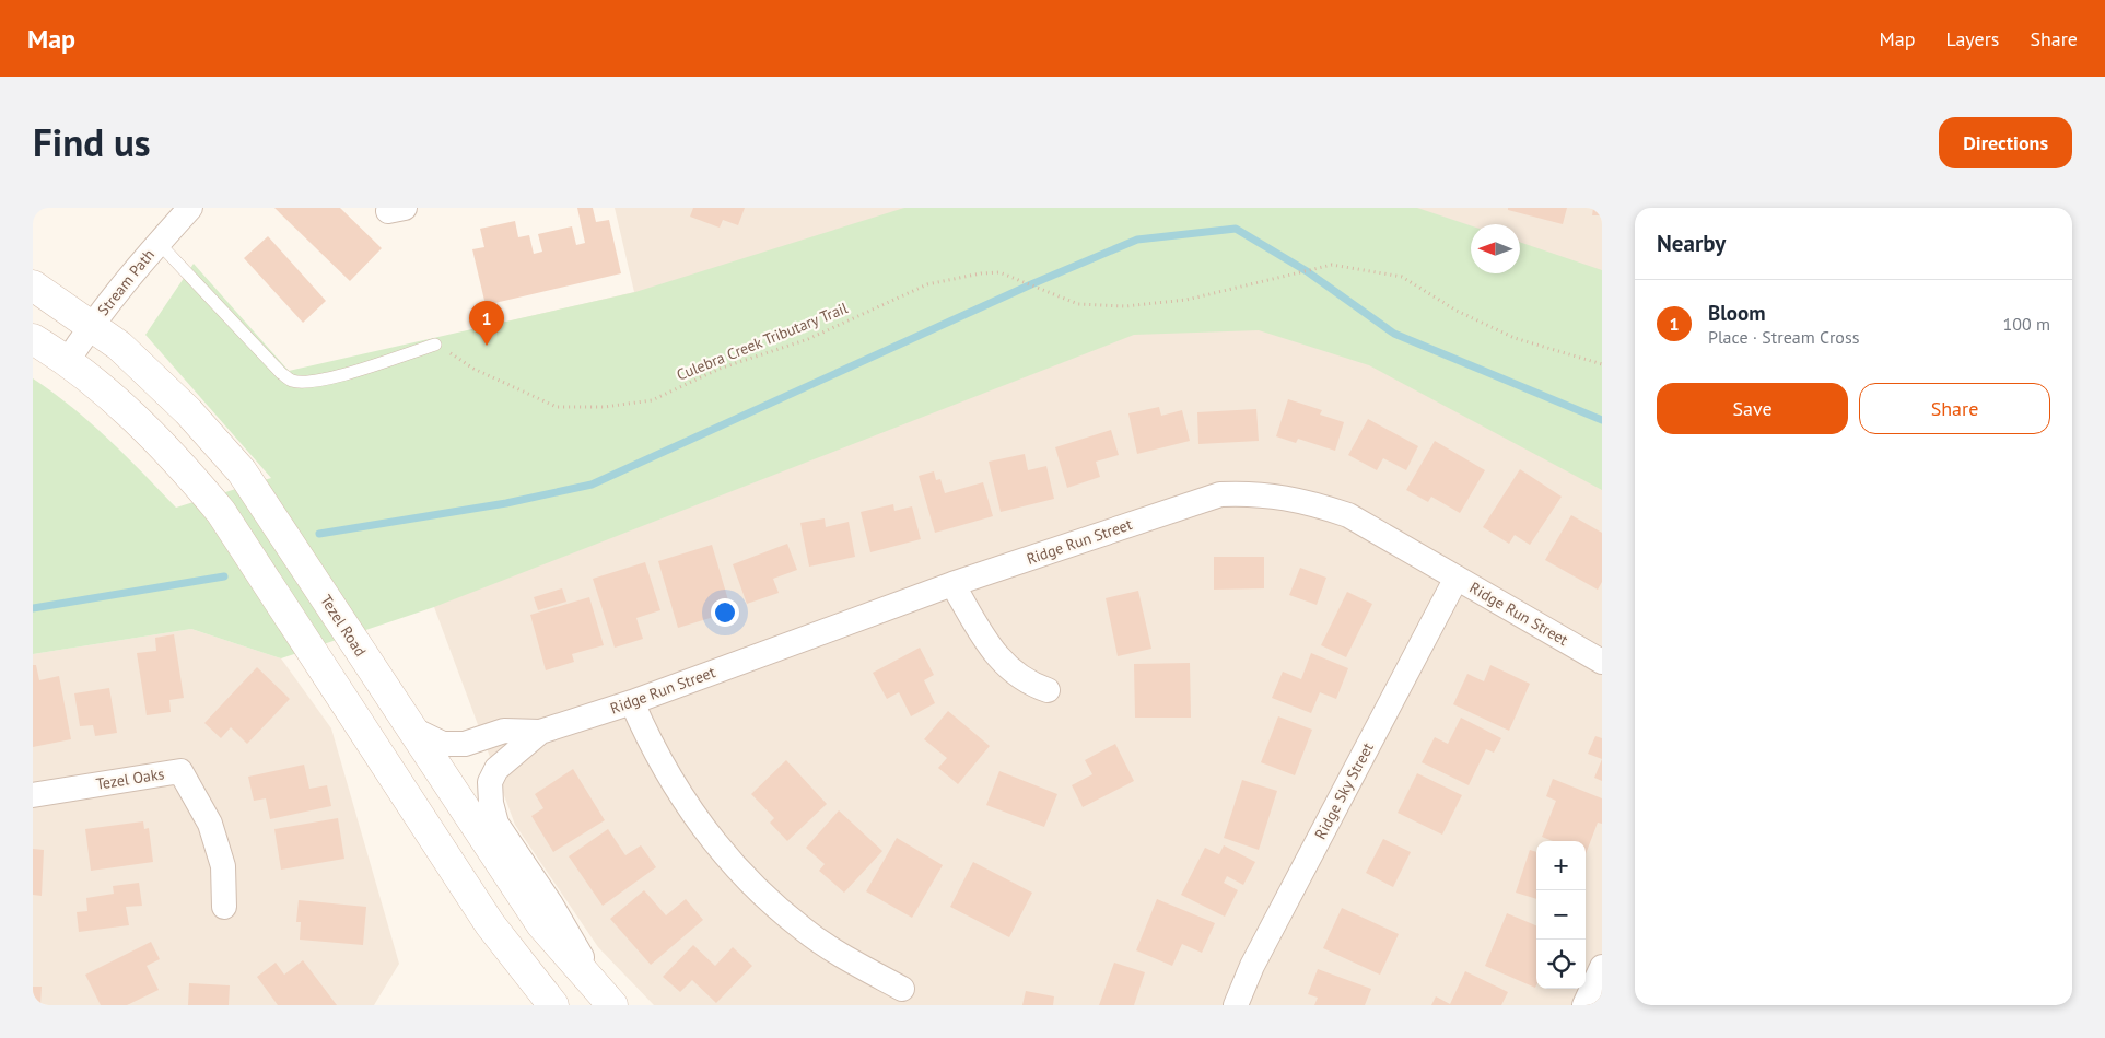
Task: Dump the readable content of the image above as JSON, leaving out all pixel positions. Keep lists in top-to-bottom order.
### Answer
{
  "streets": {
    "main road": ["Tezel Road"],
    "street": [
      "Stream Path",
      "Ridge Run Street",
      "Tezel Oaks",
      "Ridge Sky Street"
    ],
    "path": ["Culebra Creek Tributary Trail"]
  },
  "crossings": [
    ["Stream Path", "Tezel Road"],
    ["Ridge Run Street", "Tezel Road"],
    ["Ridge Run Street", "Ridge Sky Street"]
  ],
  "north": "left",
  "page": {
    "header": "Map",
    "nav": ["Map", "Layers", "Share"],
    "title": "Find us",
    "buttons": [
      "Directions",
      ["Save", "Share"]
    ],
    "heading": "Nearby",
    "list": [
      {
        "mark": "1",
        "name": "Bloom",
        "note": "Place · Stream Cross",
        "value": "100 m"
      }
    ],
    "pins": "1",
    "map_buttons": ["+", "−"]
  }
}
